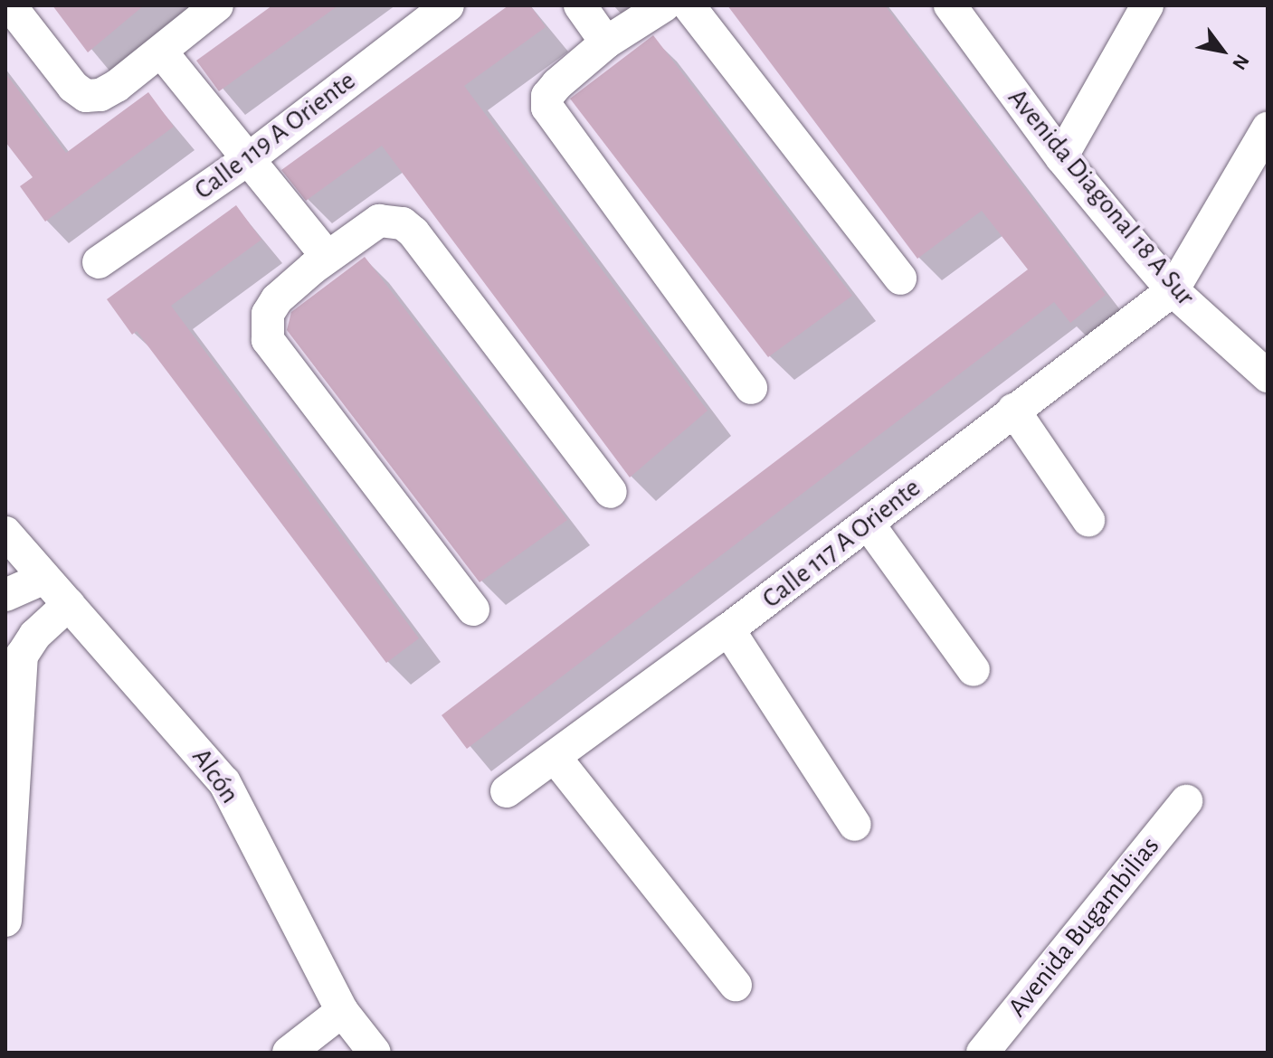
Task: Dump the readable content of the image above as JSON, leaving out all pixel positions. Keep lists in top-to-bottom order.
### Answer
{
  "streets": {
    "street": [
      "Calle 119 A Oriente",
      "Avenida Diagonal 18 A Sur",
      "Calle 117 A Oriente",
      "Alcón",
      "Avenida Bugambilias"
    ]
  },
  "crossings": [
    ["Avenida Diagonal 18 A Sur", "Calle 117 A Oriente"]
  ],
  "north": "bottom right"
}
